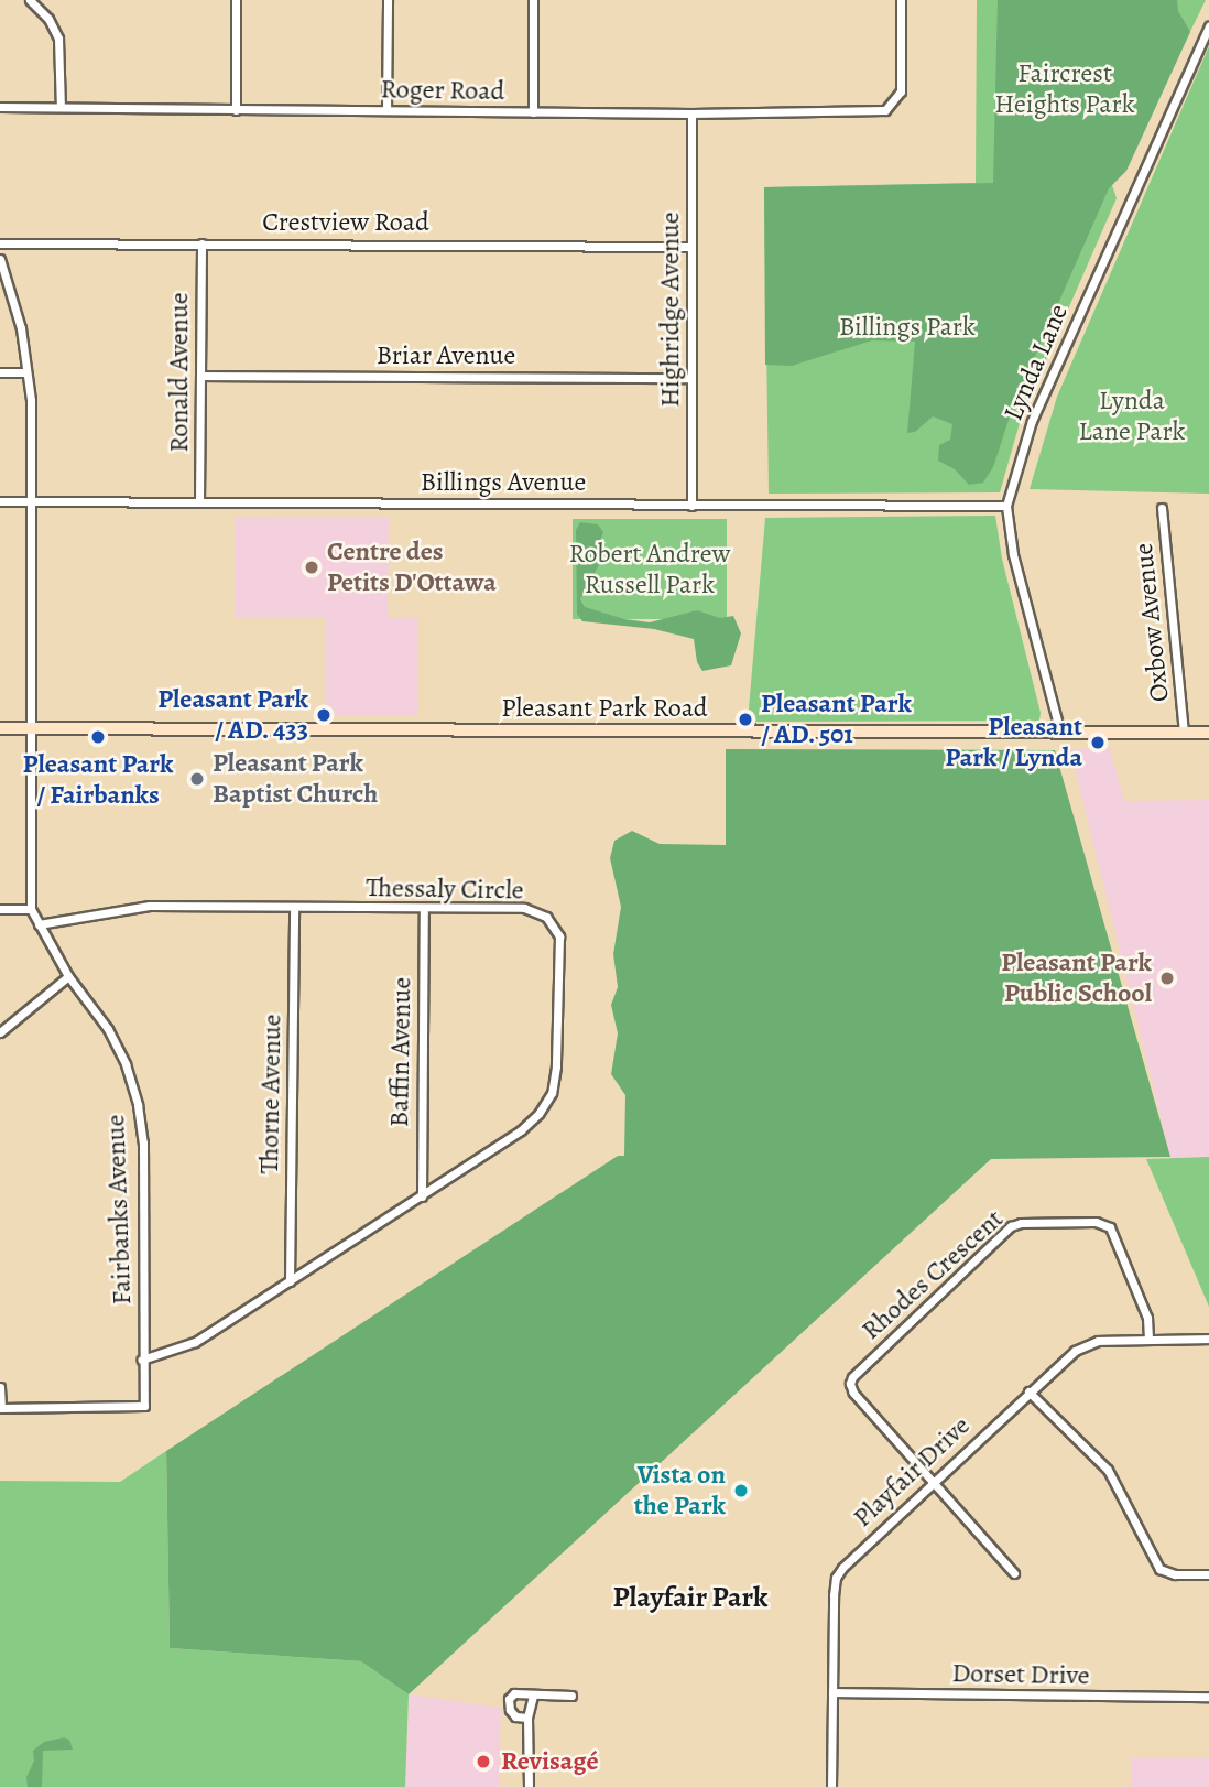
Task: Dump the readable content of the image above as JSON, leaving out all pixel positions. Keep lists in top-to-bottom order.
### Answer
{
  "streets": {
    "street": [
      "Roger Road",
      "Crestview Road",
      "Highridge Avenue",
      "Briar Avenue",
      "Lynda Lane",
      "Ronald Avenue",
      "Billings Avenue",
      "Oxbow Avenue",
      "Pleasant Park Road",
      "Thessaly Circle",
      "Baffin Avenue",
      "Thorne Avenue",
      "Fairbanks Avenue",
      "Rhodes Crescent",
      "Playfair Drive",
      "Dorset Drive"
    ]
  },
  "crossings": [
    ["Roger Road", "Highridge Avenue"],
    ["Crestview Road", "Highridge Avenue"],
    ["Crestview Road", "Ronald Avenue"],
    ["Highridge Avenue", "Briar Avenue"],
    ["Highridge Avenue", "Billings Avenue"],
    ["Briar Avenue", "Ronald Avenue"],
    ["Lynda Lane", "Billings Avenue"],
    ["Lynda Lane", "Pleasant Park Road"],
    ["Ronald Avenue", "Billings Avenue"],
    ["Billings Avenue", "Fairbanks Avenue"],
    ["Oxbow Avenue", "Pleasant Park Road"],
    ["Pleasant Park Road", "Fairbanks Avenue"],
    ["Thessaly Circle", "Baffin Avenue"],
    ["Thessaly Circle", "Thorne Avenue"],
    ["Thessaly Circle", "Fairbanks Avenue"],
    ["Rhodes Crescent", "Playfair Drive"],
    ["Playfair Drive", "Dorset Drive"]
  ],
  "districts": ["Playfair Park"],
  "parks": [
    "Faircrest Heights Park",
    "Billings Park",
    "Lynda Lane Park",
    "Robert Andrew Russell Park"
  ],
  "places": [
    "Centre des Petits D'Ottawa",
    "Pleasant Park / AD. 433",
    "Pleasant Park / AD. 501",
    "Pleasant Park / Fairbanks",
    "Pleasant Park / Lynda",
    "Pleasant Park Baptist Church",
    "Pleasant Park Public School",
    "Vista on the Park",
    "Revisagé"
  ]
}
